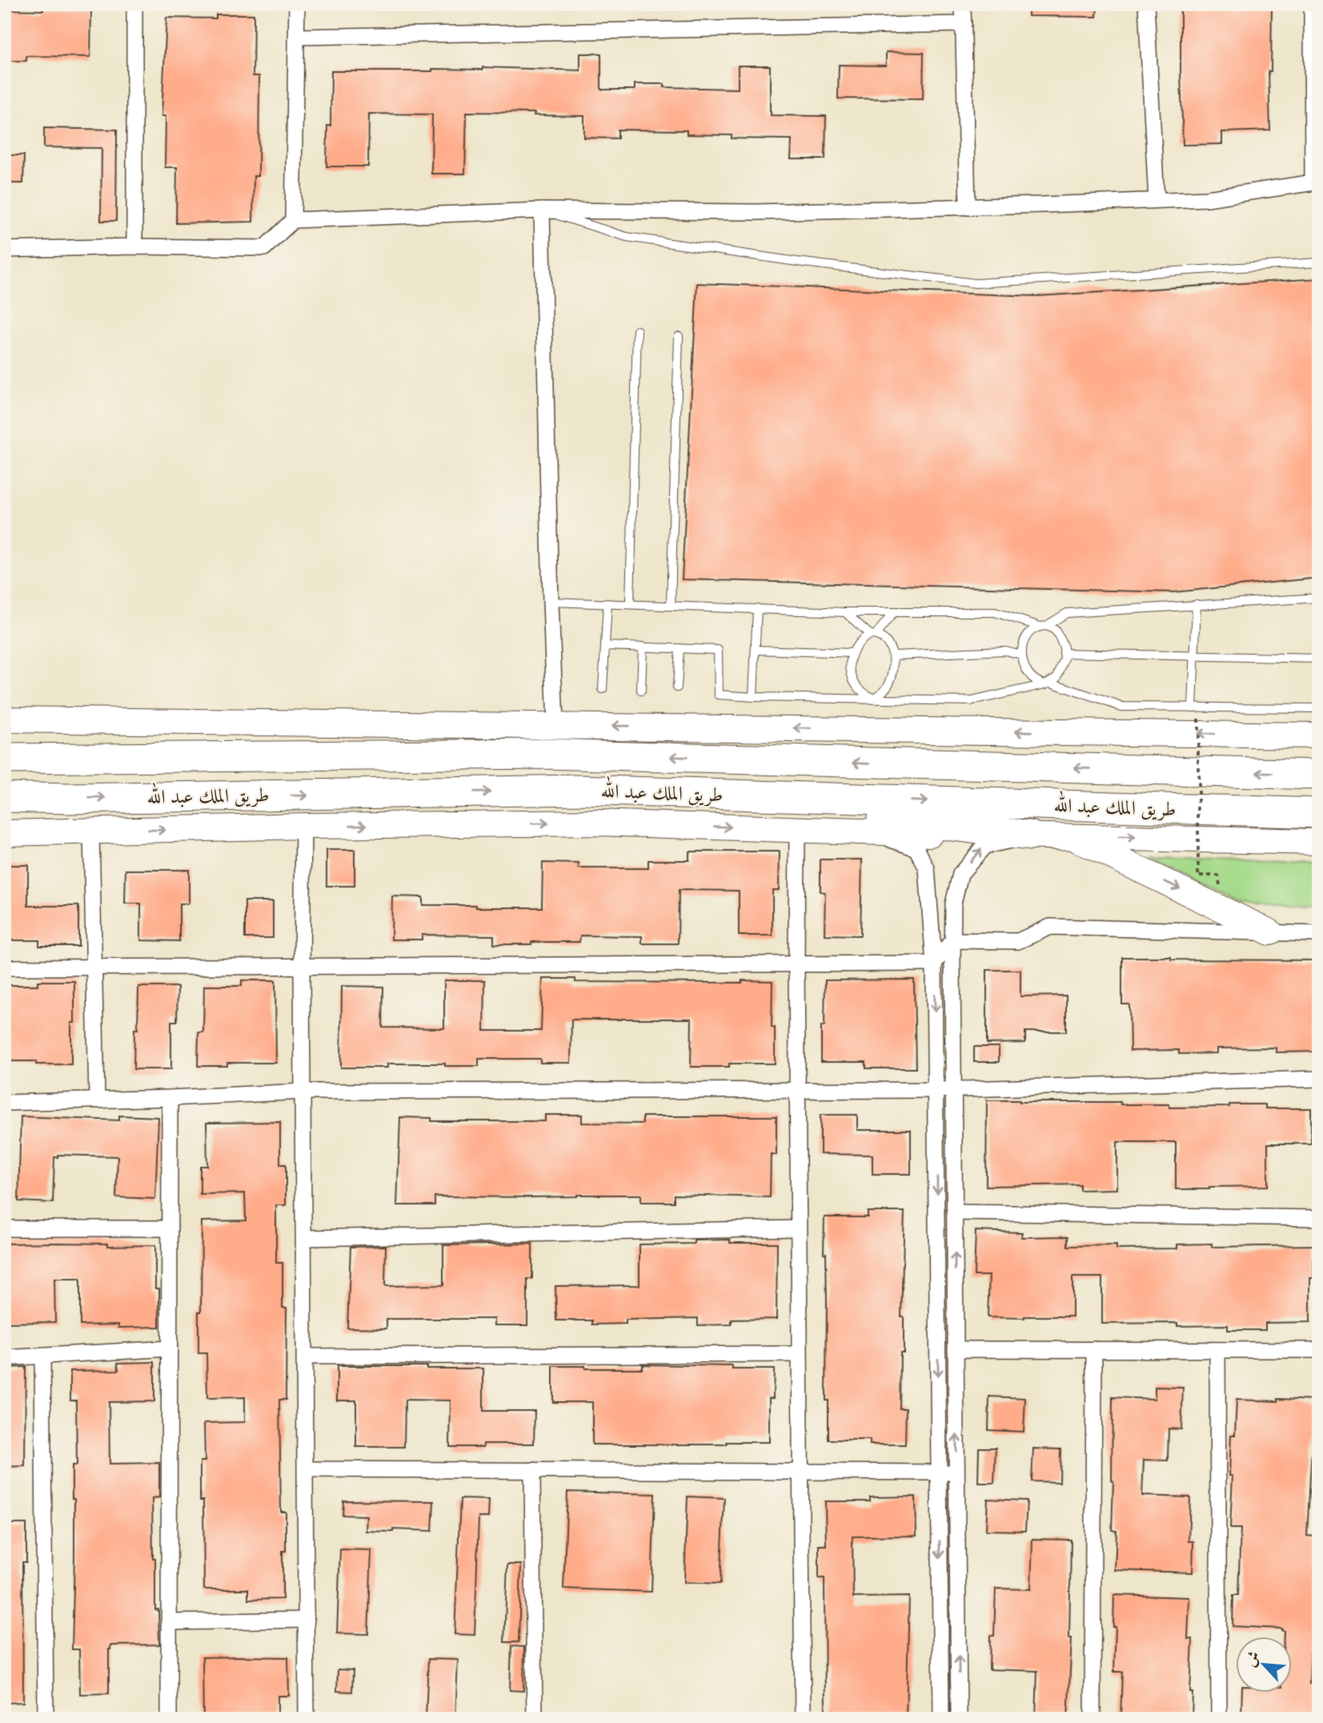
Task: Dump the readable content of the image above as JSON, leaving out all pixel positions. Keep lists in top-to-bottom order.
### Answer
{
  "streets": {
    "highway": ["طريق الملك عبد الله"]
  },
  "north": "top left"
}
